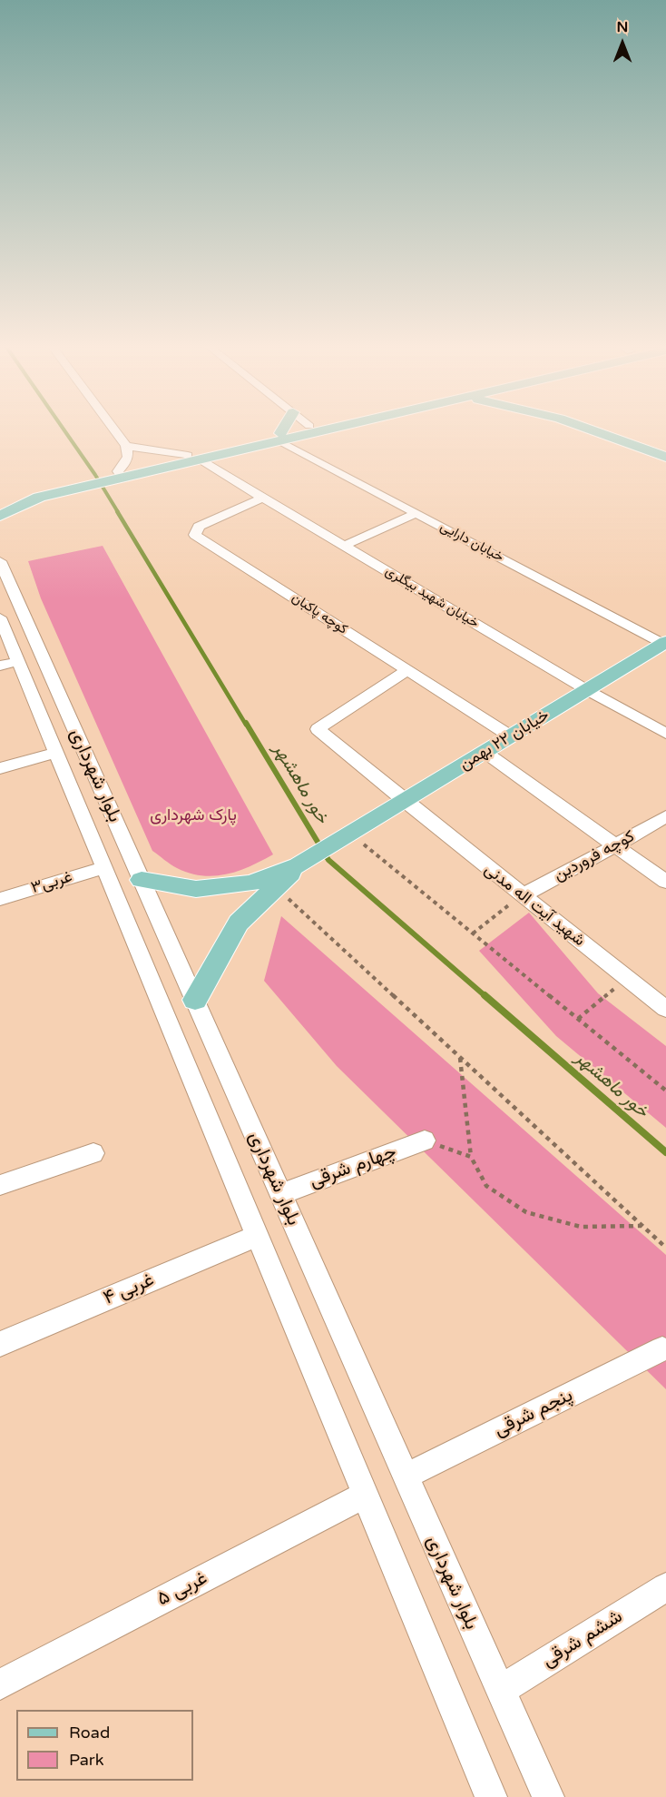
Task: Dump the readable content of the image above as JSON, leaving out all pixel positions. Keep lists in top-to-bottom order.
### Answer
{
  "streets": {
    "main road": ["خیابان ۲۲ بهمن"],
    "street": [
      "خیابان دارایی",
      "خیابان شهید بیگلری",
      "کوچه پاکبان",
      "بلوار شهرداری",
      "کوچه فروردین",
      "۳غربی",
      "شهید آیت اله مدنی",
      "چهارم شرقی",
      "۴ غربی",
      "پنجم شرقی",
      "۵ غربی",
      "ششم شرقی"
    ]
  },
  "crossings": [
    ["خیابان دارایی", "خیابان ۲۲ بهمن"],
    ["خیابان شهید بیگلری", "کوچه پاکبان"],
    ["خیابان شهید بیگلری", "خیابان ۲۲ بهمن"],
    ["کوچه پاکبان", "خیابان ۲۲ بهمن"],
    ["کوچه پاکبان", "شهید آیت اله مدنی"],
    ["خیابان ۲۲ بهمن", "شهید آیت اله مدنی"],
    ["بلوار شهرداری", "۳غربی"],
    ["بلوار شهرداری", "چهارم شرقی"],
    ["بلوار شهرداری", "۴ غربی"],
    ["بلوار شهرداری", "پنجم شرقی"],
    ["بلوار شهرداری", "۵ غربی"],
    ["بلوار شهرداری", "ششم شرقی"],
    ["کوچه فروردین", "شهید آیت اله مدنی"]
  ],
  "water": ["خور ماهشهر"],
  "parks": ["پارک شهرداری"],
  "legend": ["Road", "Park"],
  "north": "top"
}
